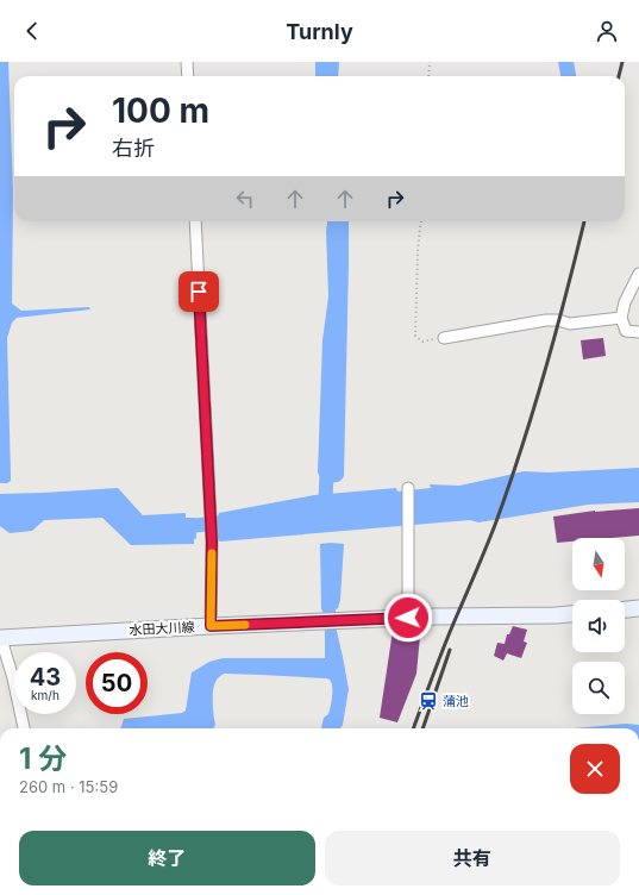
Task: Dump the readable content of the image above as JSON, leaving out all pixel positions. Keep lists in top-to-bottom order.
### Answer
{
  "streets": {
    "main road": ["水田大川線"]
  },
  "places": {
    "station": ["蒲池"]
  },
  "north": "bottom",
  "page": {
    "header": "Turnly",
    "turn": ["100 m", "右折"],
    "speed": "43 km/h",
    "limit": "50",
    "heading": ["1 分", "260 m · 15:59"],
    "buttons": ["終了", "共有"]
  }
}
